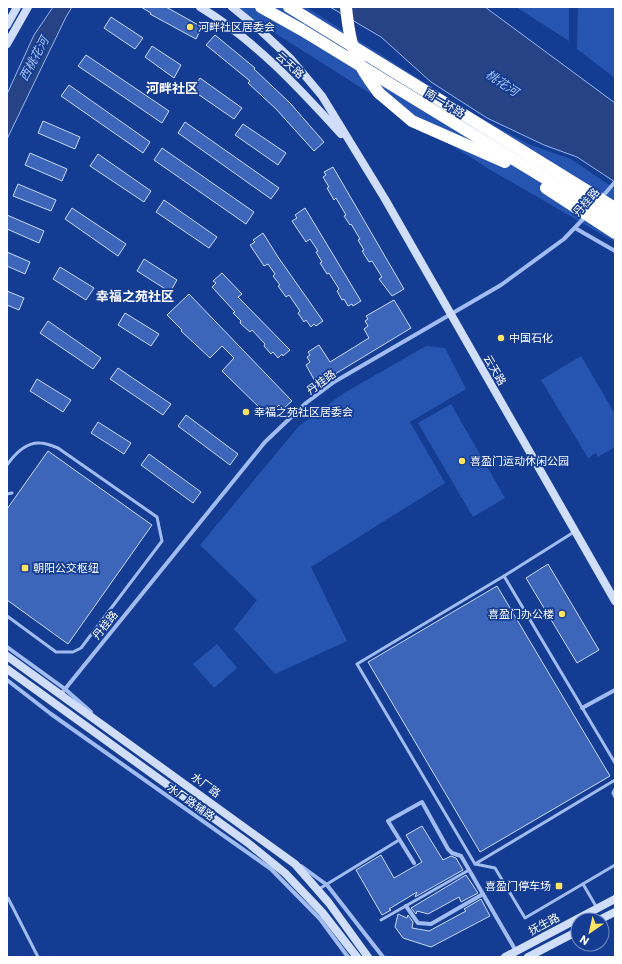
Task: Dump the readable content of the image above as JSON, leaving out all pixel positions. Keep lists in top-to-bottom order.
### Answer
{
  "streets": {
    "highway": ["南一环路"],
    "street": [
      "云天路",
      "丹桂路",
      "水厂路",
      "水厂路辅路",
      "抚生路"
    ]
  },
  "crossings": [
    ["云天路", "丹桂路"],
    ["丹桂路", "水厂路"],
    ["水厂路", "水厂路辅路"]
  ],
  "districts": ["河畔社区", "幸福之苑社区"],
  "water": ["西桃花河", "桃花河"],
  "places": {
    "other": [
      "河畔社区居委会",
      "中国石化",
      "幸福之苑社区居委会",
      "喜盈门运动休闲公园",
      "喜盈门办公楼"
    ],
    "transit": ["朝阳公交枢纽", "喜盈门停车场"]
  },
  "north": "bottom left"
}
